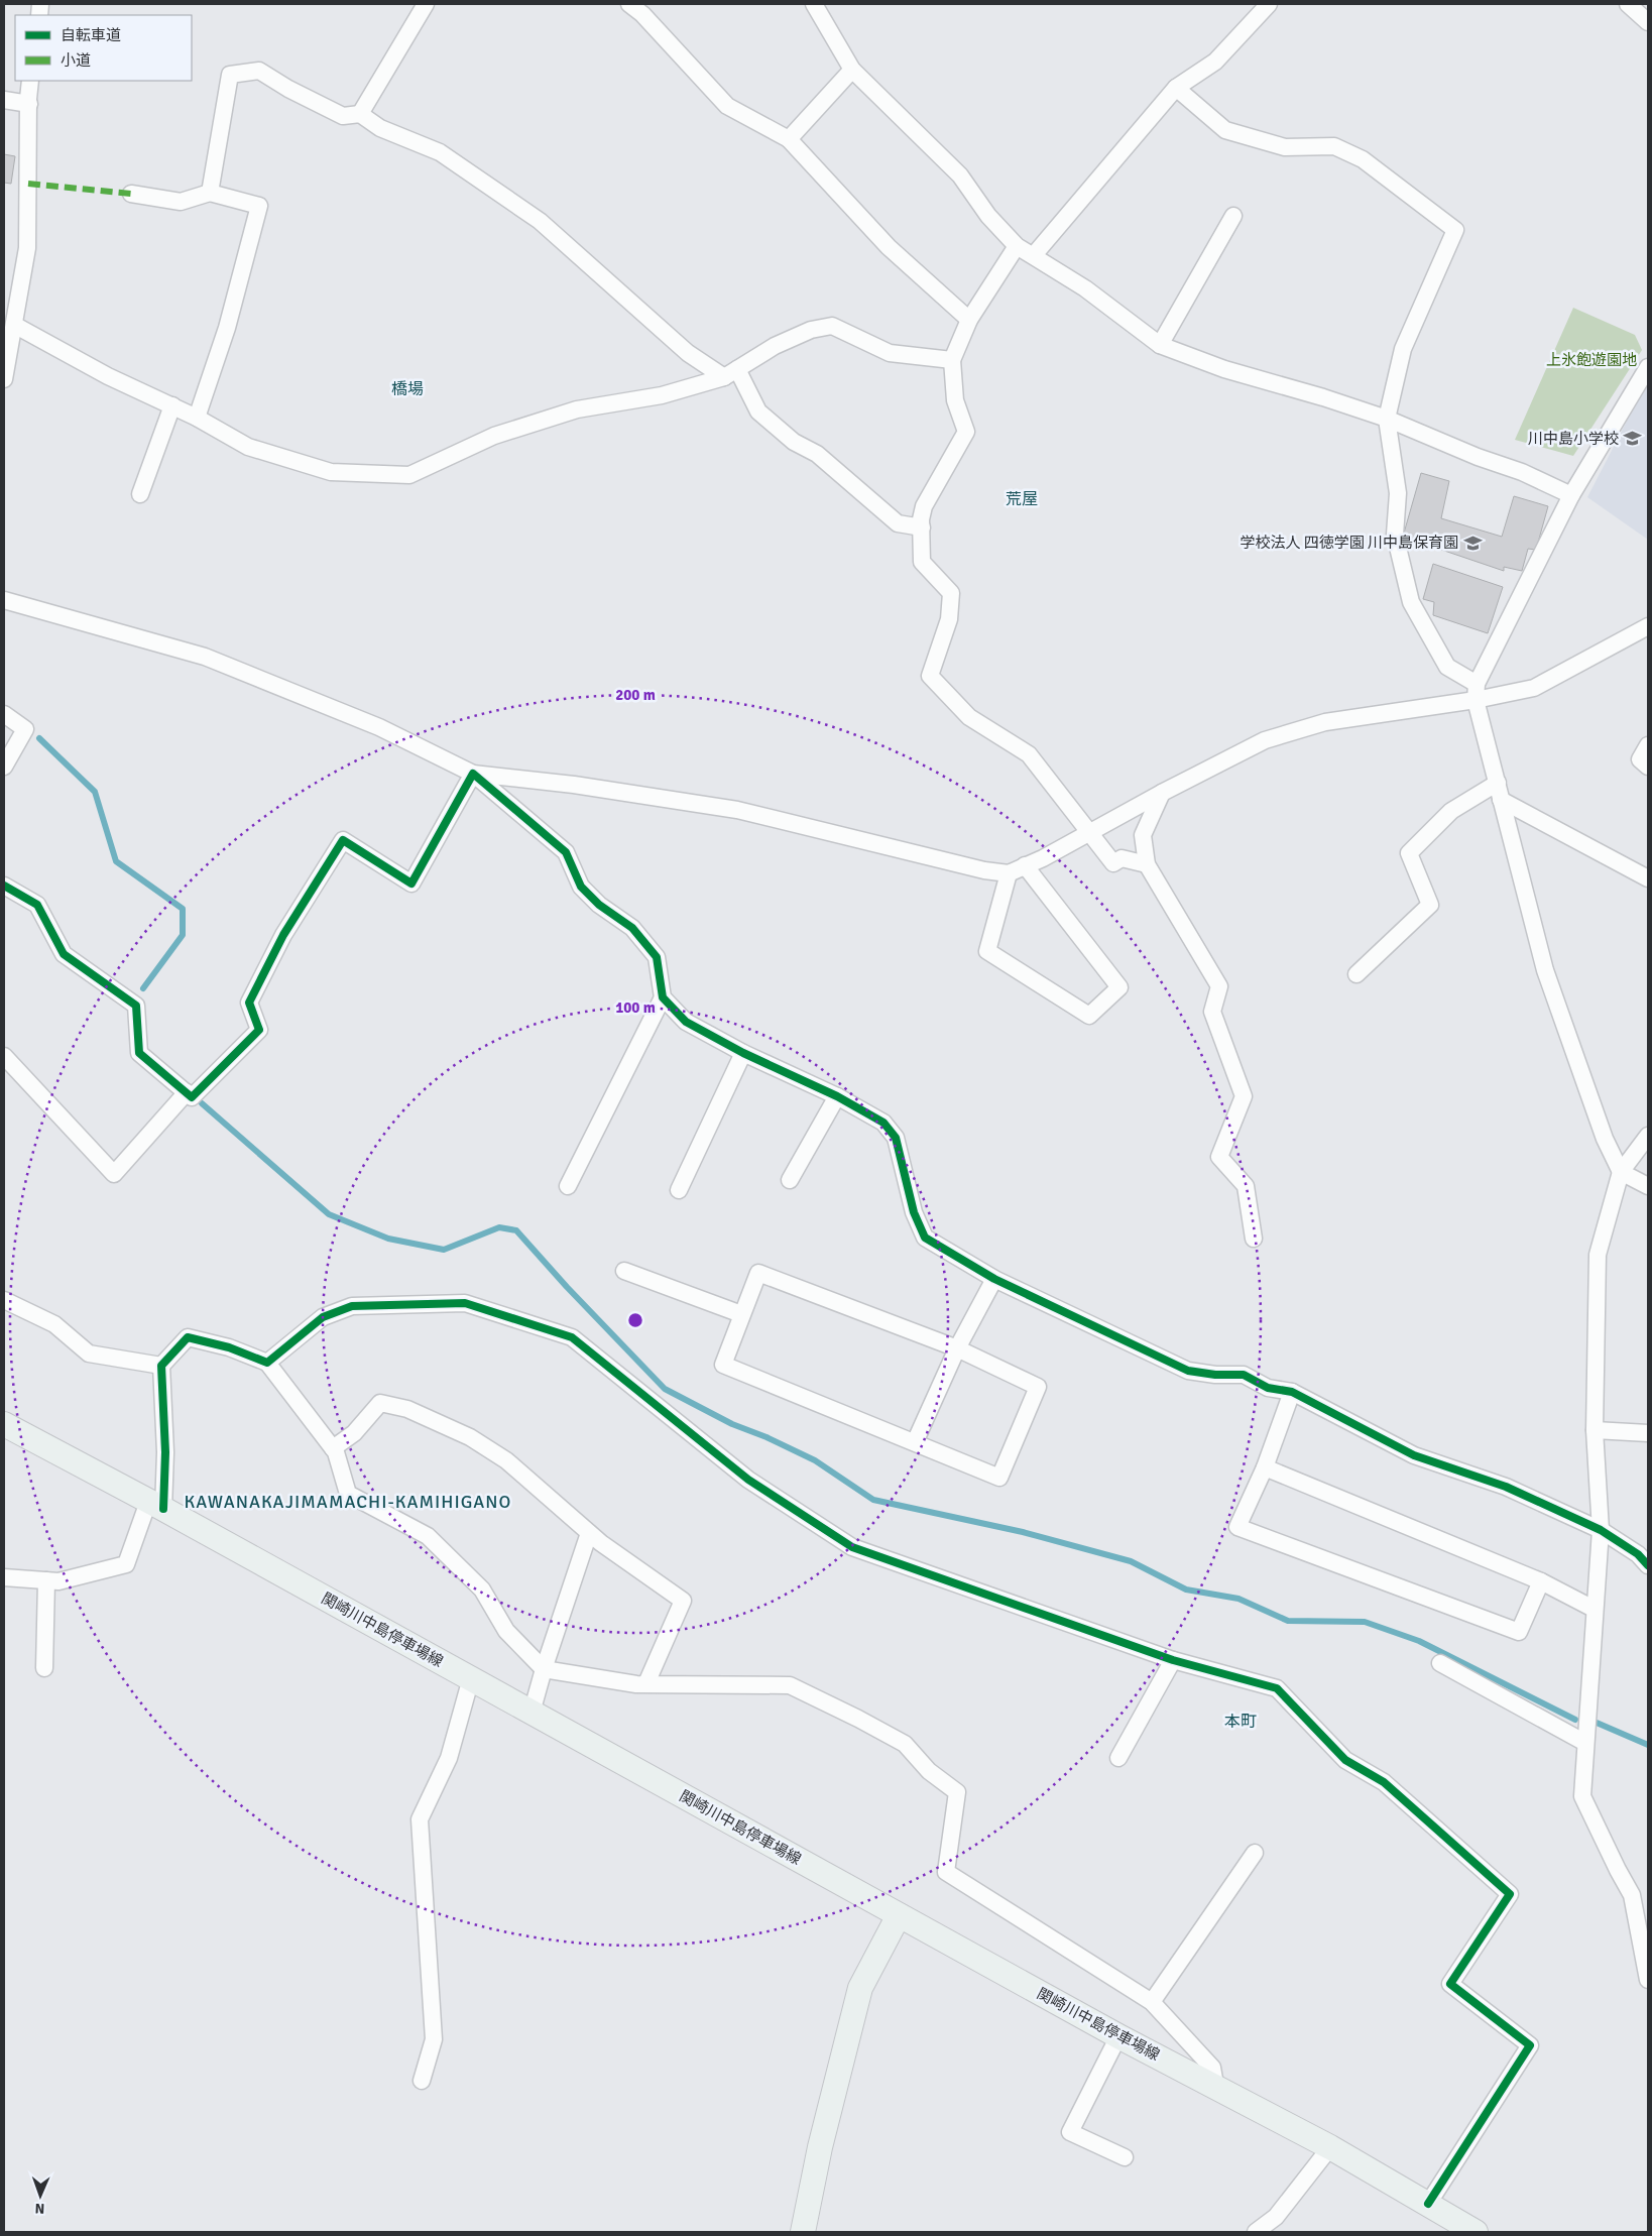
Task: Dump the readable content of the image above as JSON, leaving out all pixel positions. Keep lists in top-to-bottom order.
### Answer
{
  "streets": {
    "main road": ["関崎川中島停車場線"]
  },
  "districts": [
    "橋場",
    "荒屋",
    "KAWANAKAJIMAMACHI-KAMIHIGANO",
    "本町"
  ],
  "parks": ["上氷飽遊園地"],
  "places": {
    "school or university": ["川中島小学校", "学校法人 四徳学園 川中島保育園"]
  },
  "legend": ["自転車道", "小道"],
  "north": "bottom",
  "rings": ["200 m", "100 m"]
}
